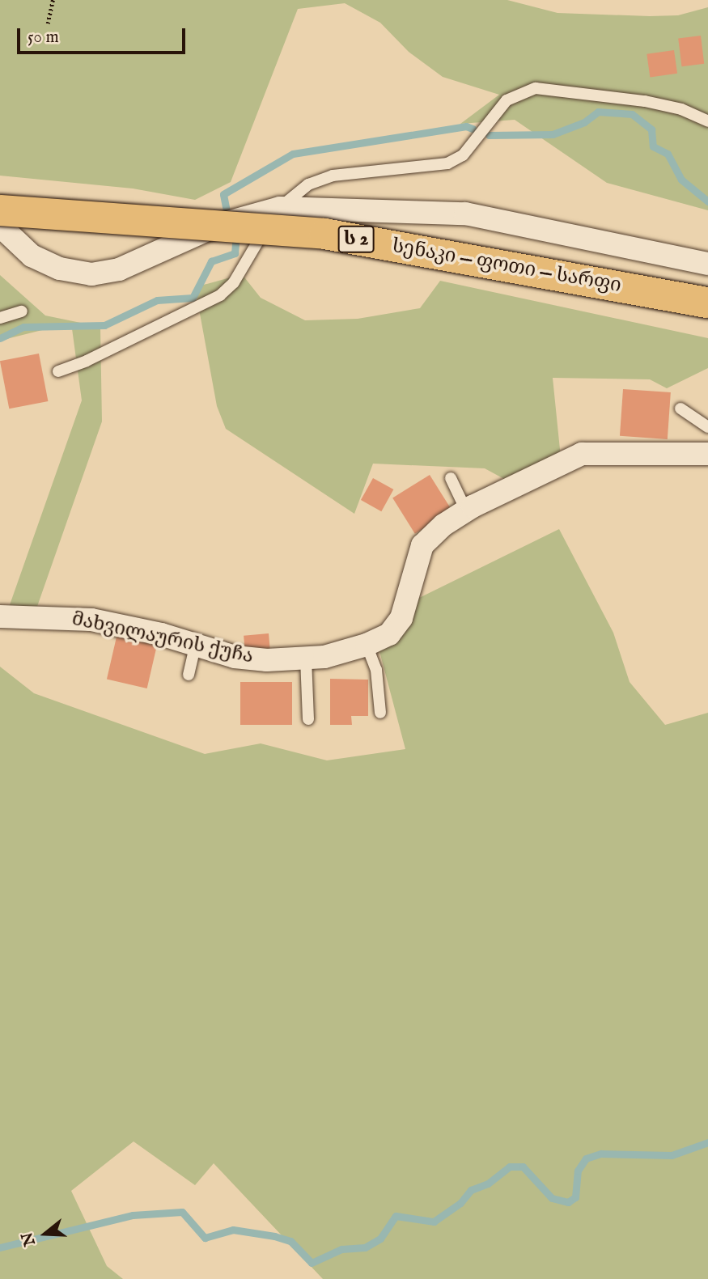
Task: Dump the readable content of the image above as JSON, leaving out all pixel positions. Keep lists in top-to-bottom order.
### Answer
{
  "streets": {
    "highway": ["ს 2", "სენაკი — ფოთი — სარფი"],
    "street": ["მახვილაურის ქუჩა"]
  },
  "scale_bar": "50 m",
  "north": "left"
}
